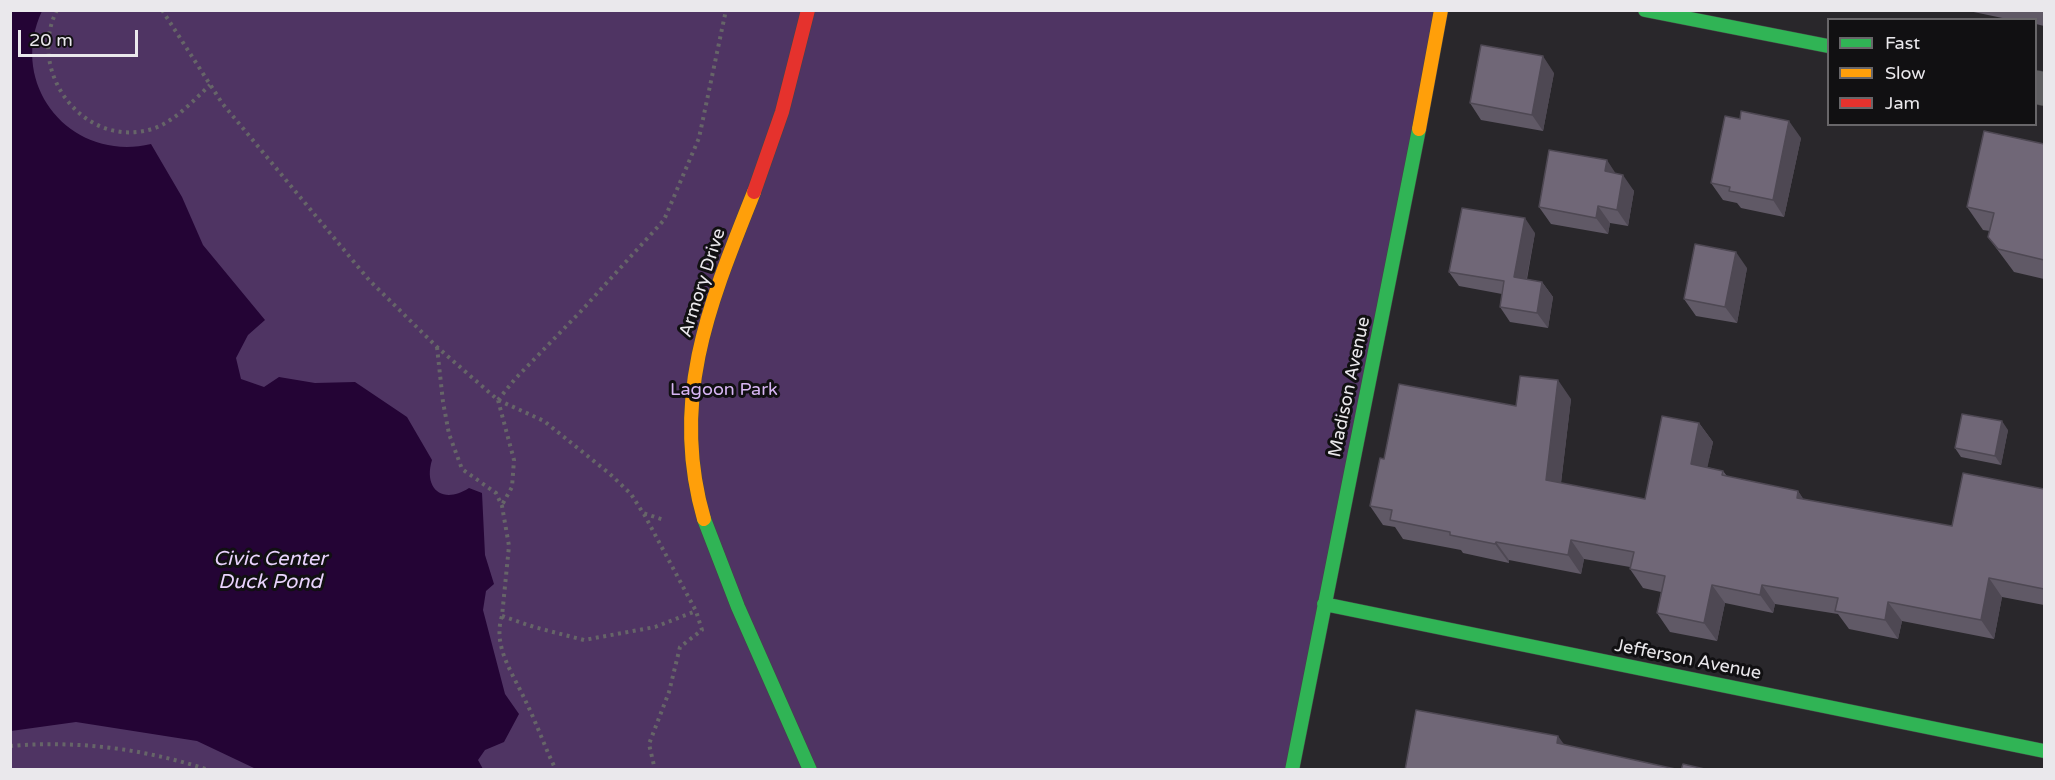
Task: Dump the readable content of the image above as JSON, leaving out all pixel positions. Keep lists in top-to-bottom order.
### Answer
{
  "streets": {
    "street": ["Armory Drive", "Madison Avenue", "Jefferson Avenue"]
  },
  "crossings": [
    ["Madison Avenue", "Jefferson Avenue"]
  ],
  "water": ["Civic Center Duck Pond"],
  "parks": ["Lagoon Park"],
  "legend": ["Fast", "Slow", "Jam"],
  "scale_bar": "20 m"
}
